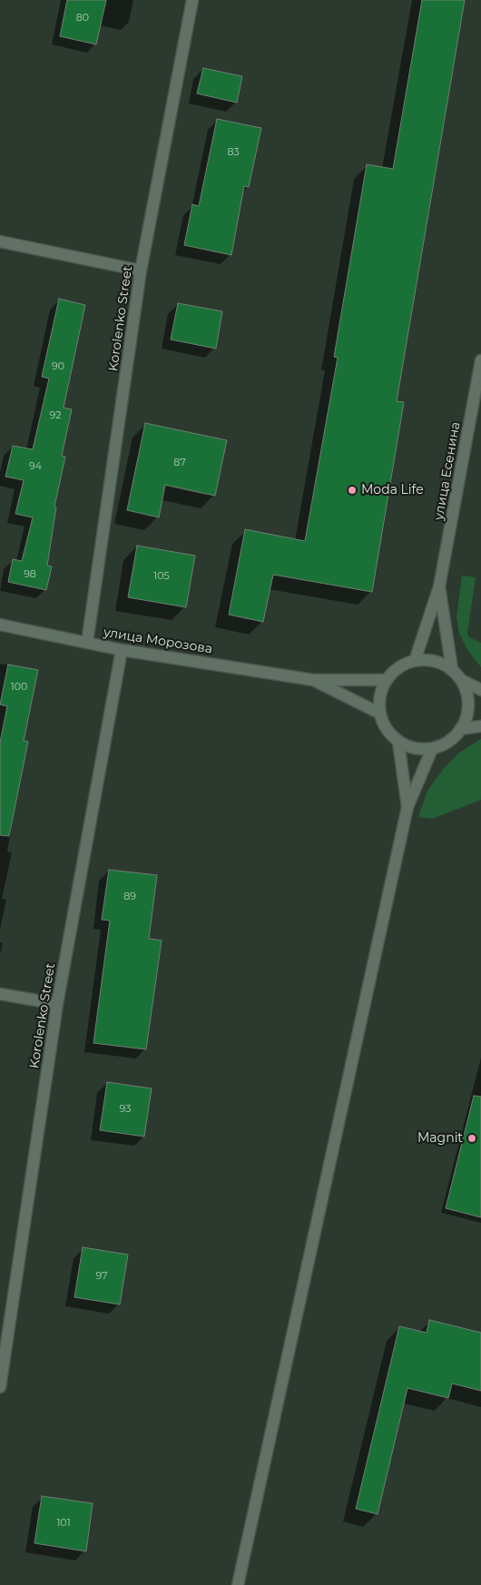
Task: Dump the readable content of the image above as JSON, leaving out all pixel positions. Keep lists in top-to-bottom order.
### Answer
{
  "streets": {
    "street": ["Korolenko Street", "улица Есенина", "улица Морозова"]
  },
  "crossings": [
    ["Korolenko Street", "улица Морозова"]
  ],
  "places": ["Moda Life", "Magnit"],
  "house_numbers": [
    "80",
    "83",
    "90",
    "92",
    "87",
    "94",
    "98",
    "105",
    "100",
    "89",
    "93",
    "97",
    "101"
  ]
}
